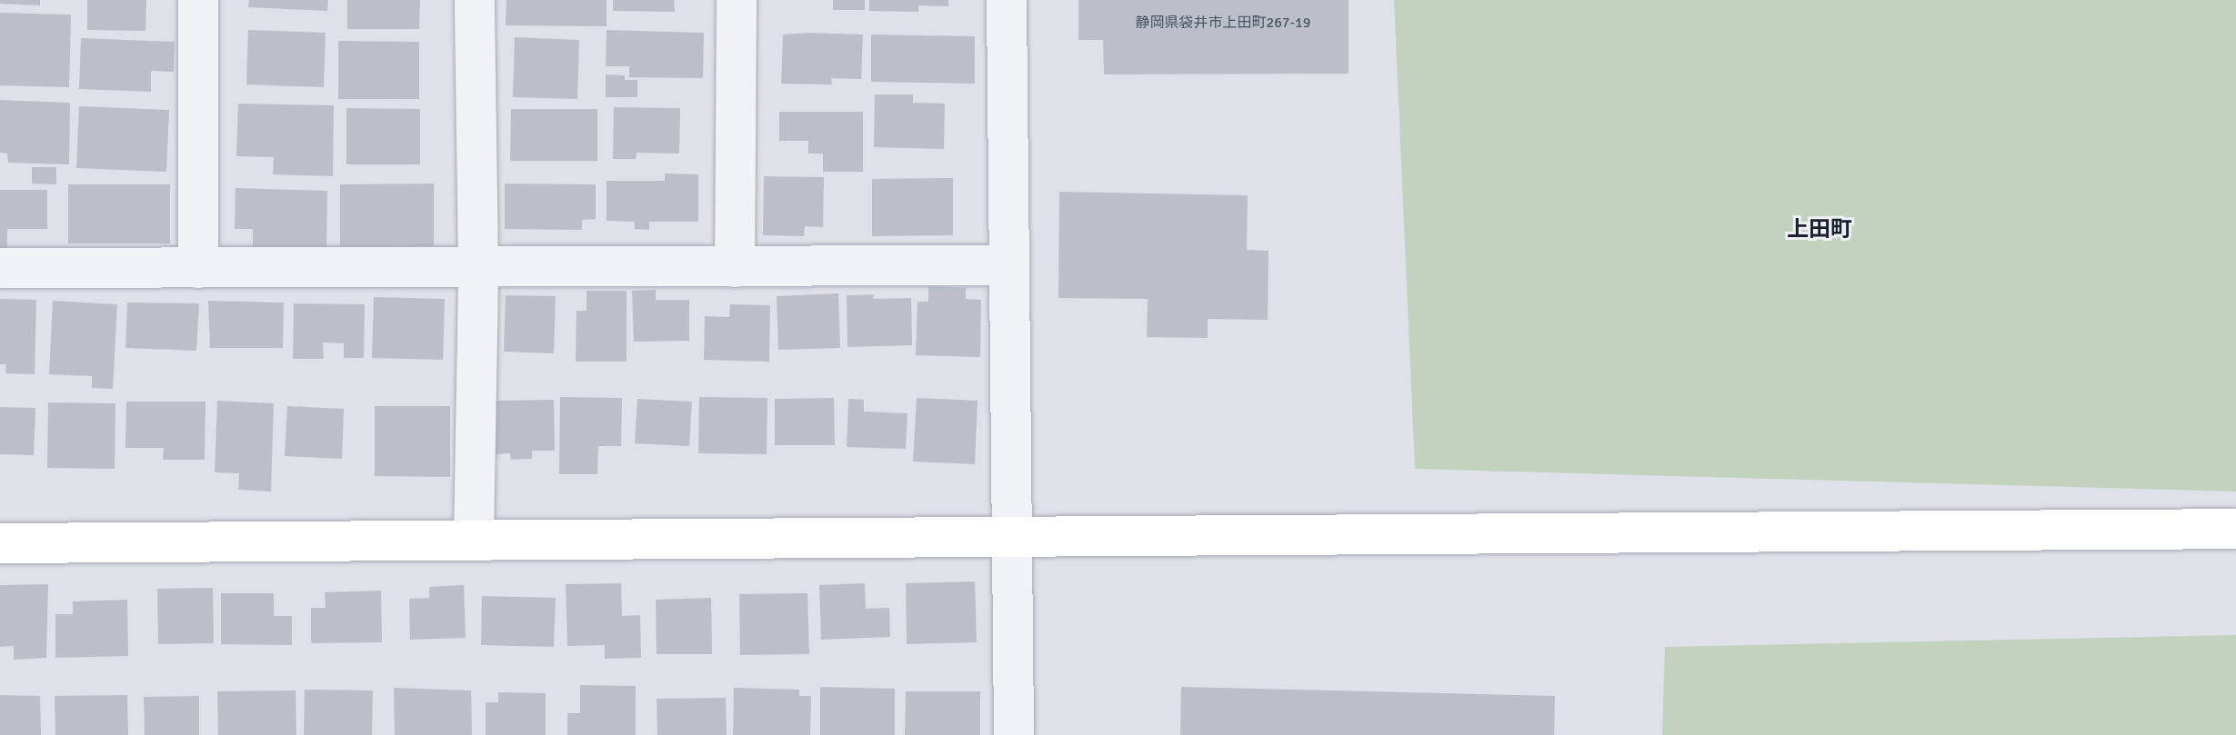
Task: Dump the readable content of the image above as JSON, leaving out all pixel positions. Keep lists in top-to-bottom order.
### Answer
{
  "districts": ["上田町"],
  "house_numbers": ["静岡県袋井市上田町267-19"]
}
